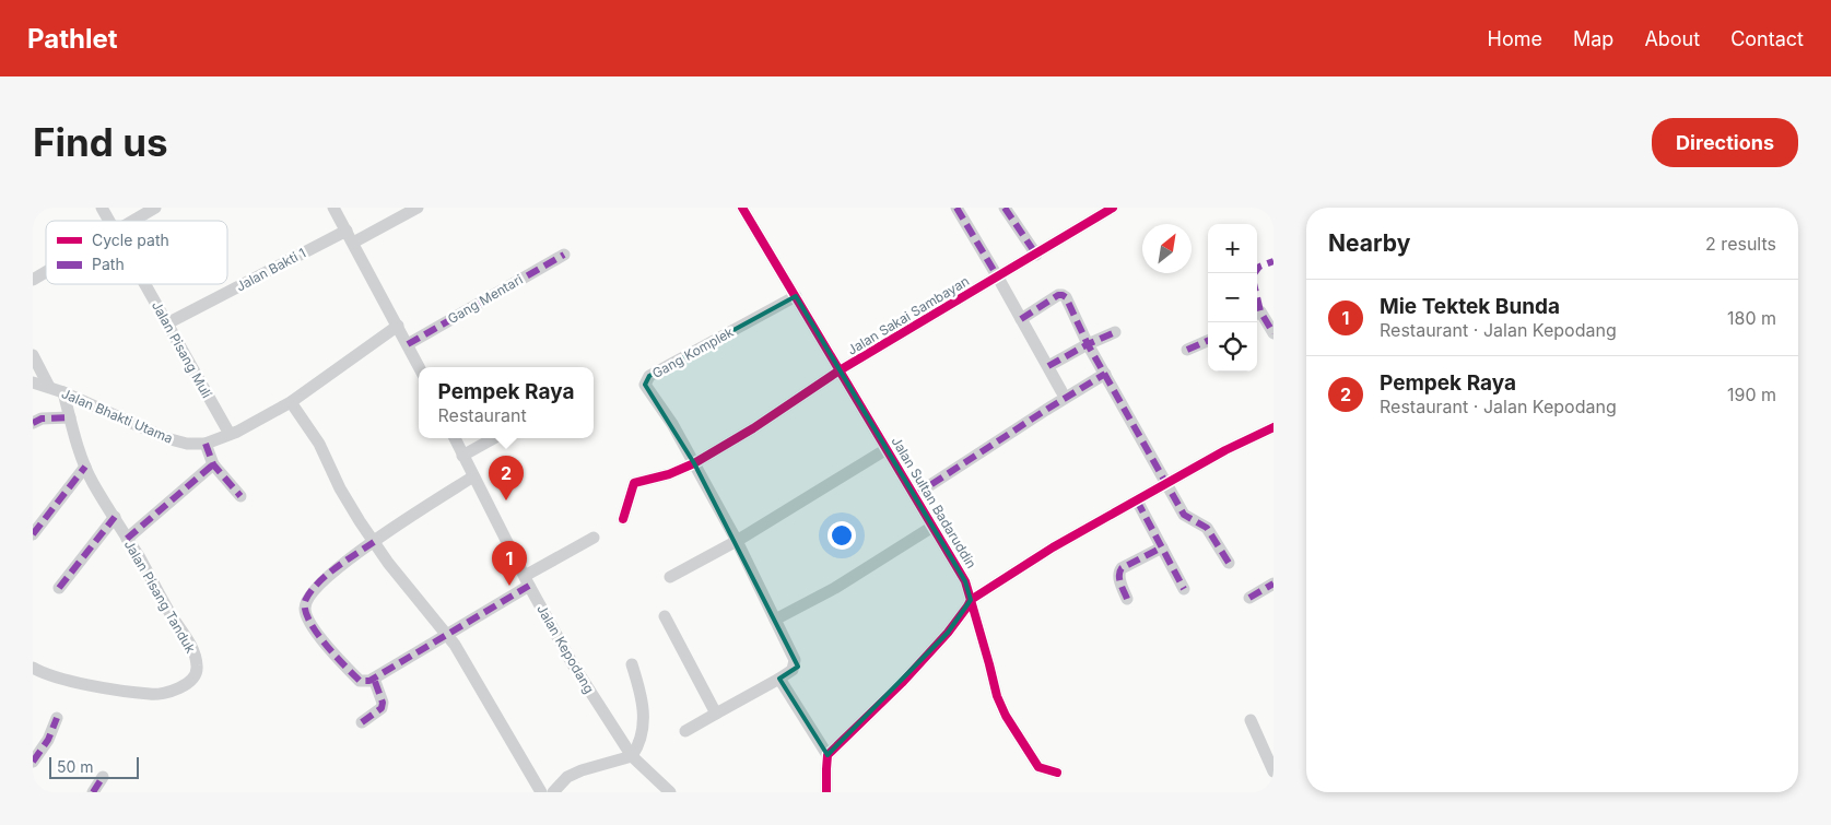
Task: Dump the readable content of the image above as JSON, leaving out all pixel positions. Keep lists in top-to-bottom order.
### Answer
{
  "streets": {
    "street": [
      "Jalan Bakti 1",
      "Gang Mentari",
      "Jalan Sakai Sambayan",
      "Jalan Pisang Muli",
      "Gang Komplek",
      "Jalan Bhakti Utama",
      "Jalan Sultan Badaruddin",
      "Jalan Pisang Tanduk",
      "Jalan Kepodang"
    ]
  },
  "crossings": [
    ["Jalan Bakti 1", "Jalan Pisang Muli"],
    ["Jalan Sakai Sambayan", "Gang Komplek"],
    ["Jalan Sakai Sambayan", "Jalan Sultan Badaruddin"],
    ["Jalan Pisang Muli", "Jalan Bhakti Utama"],
    ["Gang Komplek", "Jalan Sultan Badaruddin"],
    ["Jalan Bhakti Utama", "Jalan Pisang Tanduk"]
  ],
  "legend": ["Cycle path", "Path"],
  "scale_bar": "50 m",
  "north": "top right",
  "page": {
    "header": "Pathlet",
    "nav": [
      "Home",
      "Map",
      "About",
      "Contact"
    ],
    "buttons": "Directions",
    "title": "Find us",
    "heading": ["Nearby", "2 results"],
    "map_buttons": ["+", "−"],
    "list": [
      {
        "mark": "1",
        "name": "Mie Tektek Bunda",
        "note": "Restaurant · Jalan Kepodang",
        "value": "180 m"
      },
      {
        "mark": "2",
        "name": "Pempek Raya",
        "note": "Restaurant · Jalan Kepodang",
        "value": "190 m"
      }
    ],
    "popup": ["Pempek Raya", "Restaurant"],
    "pins": ["2", "1"],
    "scale": "50 m"
  }
}
